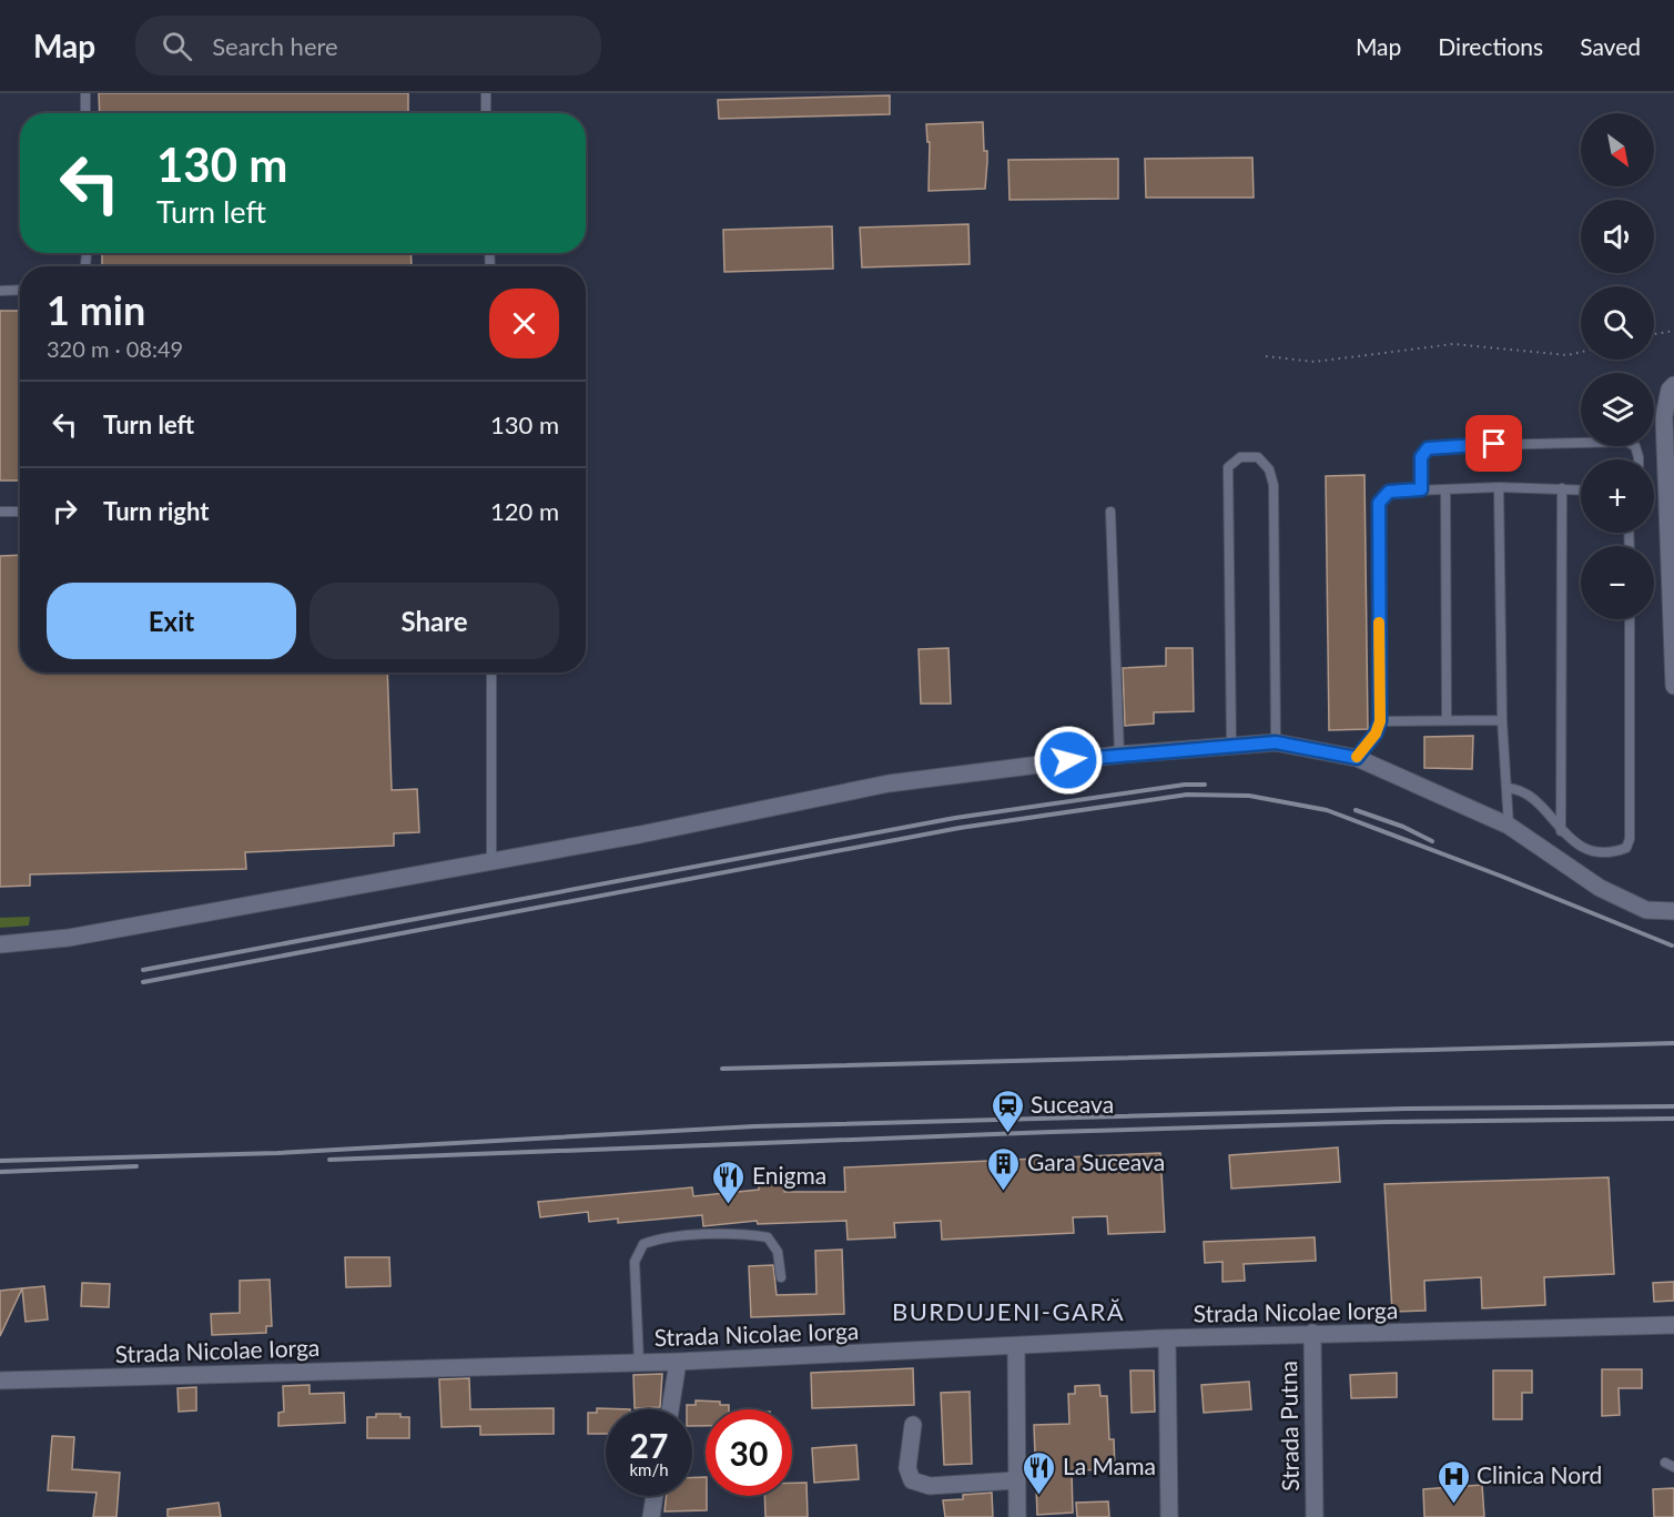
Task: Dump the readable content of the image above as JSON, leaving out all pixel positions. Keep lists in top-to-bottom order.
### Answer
{
  "streets": {
    "street": ["Strada Nicolae Iorga", "Strada Putna"]
  },
  "crossings": [
    ["Strada Nicolae Iorga", "Strada Putna"]
  ],
  "districts": ["BURDUJENI-GARĂ"],
  "places": {
    "station": ["Suceava"],
    "building": ["Gara Suceava"],
    "restaurant": ["Enigma", "La Mama"],
    "hospital": ["Clinica Nord"]
  },
  "north": "bottom right",
  "page": {
    "header": "Map",
    "search": "Search here",
    "nav": ["Map", "Directions", "Saved"],
    "map_buttons": ["+", "−"],
    "turn": ["130 m", "Turn left"],
    "heading": ["1 min", "320 m · 08:49"],
    "list": [
      {
        "name": "Turn left",
        "value": "130 m"
      },
      {
        "name": "Turn right",
        "value": "120 m"
      }
    ],
    "buttons": ["Exit", "Share"],
    "speed": "27 km/h",
    "limit": "30"
  }
}
